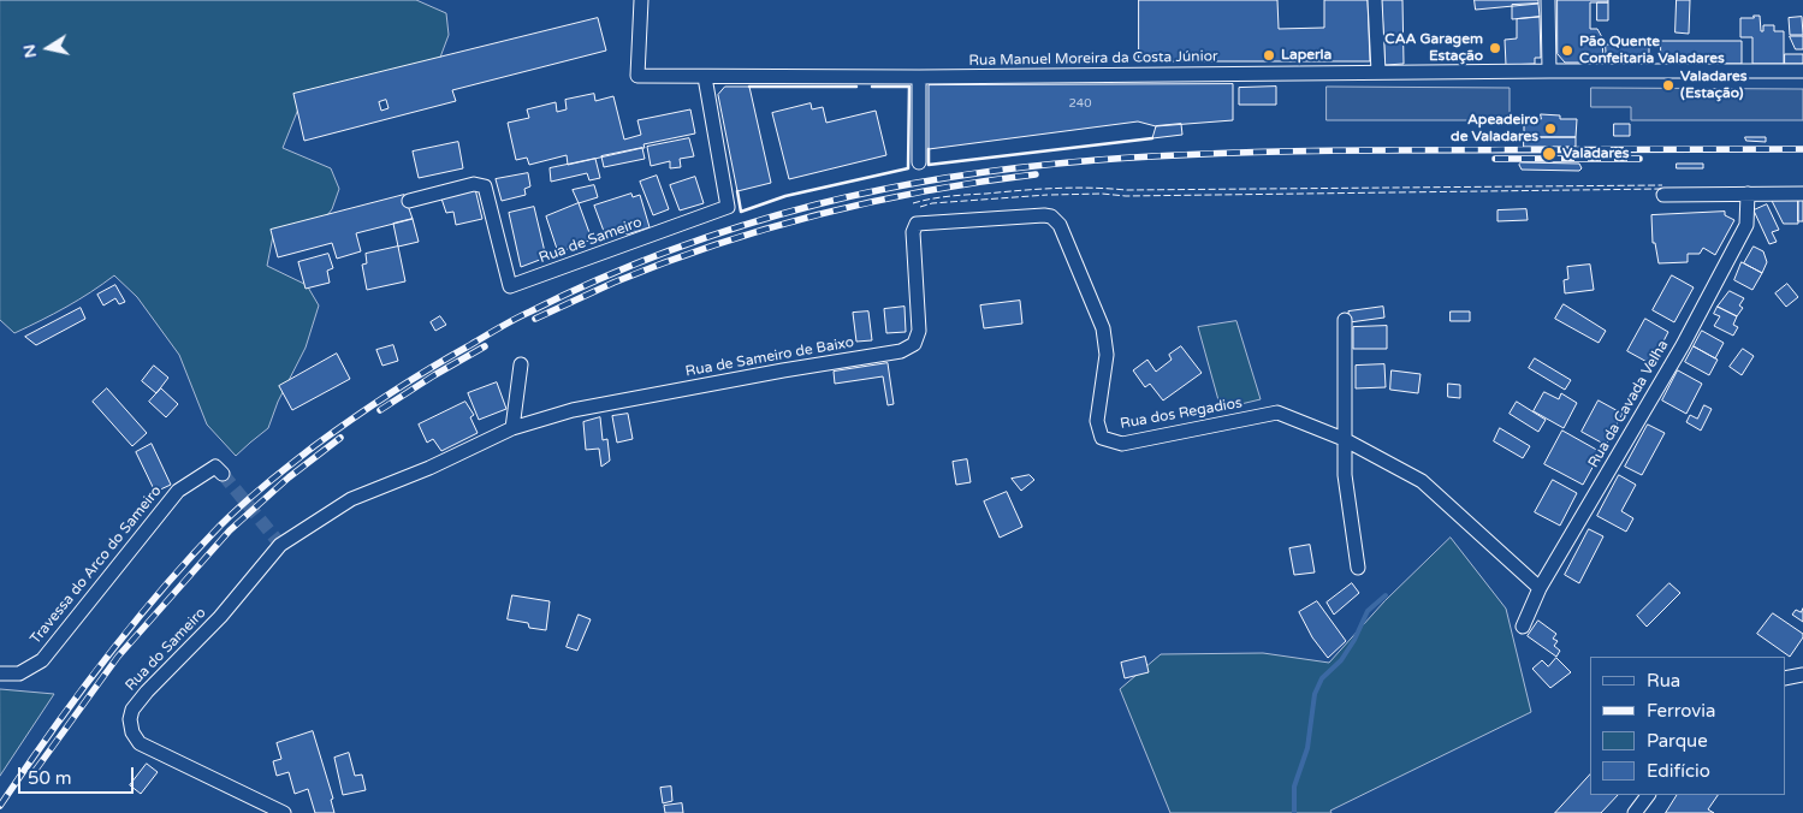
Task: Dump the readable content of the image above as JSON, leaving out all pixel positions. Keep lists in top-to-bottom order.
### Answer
{
  "streets": {
    "street": [
      "Rua Manuel Moreira da Costa Júnior",
      "Rua de Sameiro",
      "Rua de Sameiro de Baixo",
      "Rua da Cavada Velha",
      "Rua dos Regadios",
      "Travessa do Arco do Sameiro",
      "Rua do Sameiro"
    ]
  },
  "crossings": [
    ["Rua Manuel Moreira da Costa Júnior", "Rua de Sameiro"],
    ["Rua de Sameiro de Baixo", "Rua dos Regadios"],
    ["Rua de Sameiro de Baixo", "Rua do Sameiro"],
    ["Rua da Cavada Velha", "Rua dos Regadios"]
  ],
  "places": [
    "CAA Garagem Estação",
    "Pão Quente Confeitaria Valadares",
    "Laperla",
    "Valadares (Estação)",
    "Apeadeiro de Valadares",
    "Valadares"
  ],
  "house_numbers": ["240"],
  "legend": [
    "Rua",
    "Ferrovia",
    "Parque",
    "Edifício"
  ],
  "scale_bar": "50 m",
  "north": "left"
}
